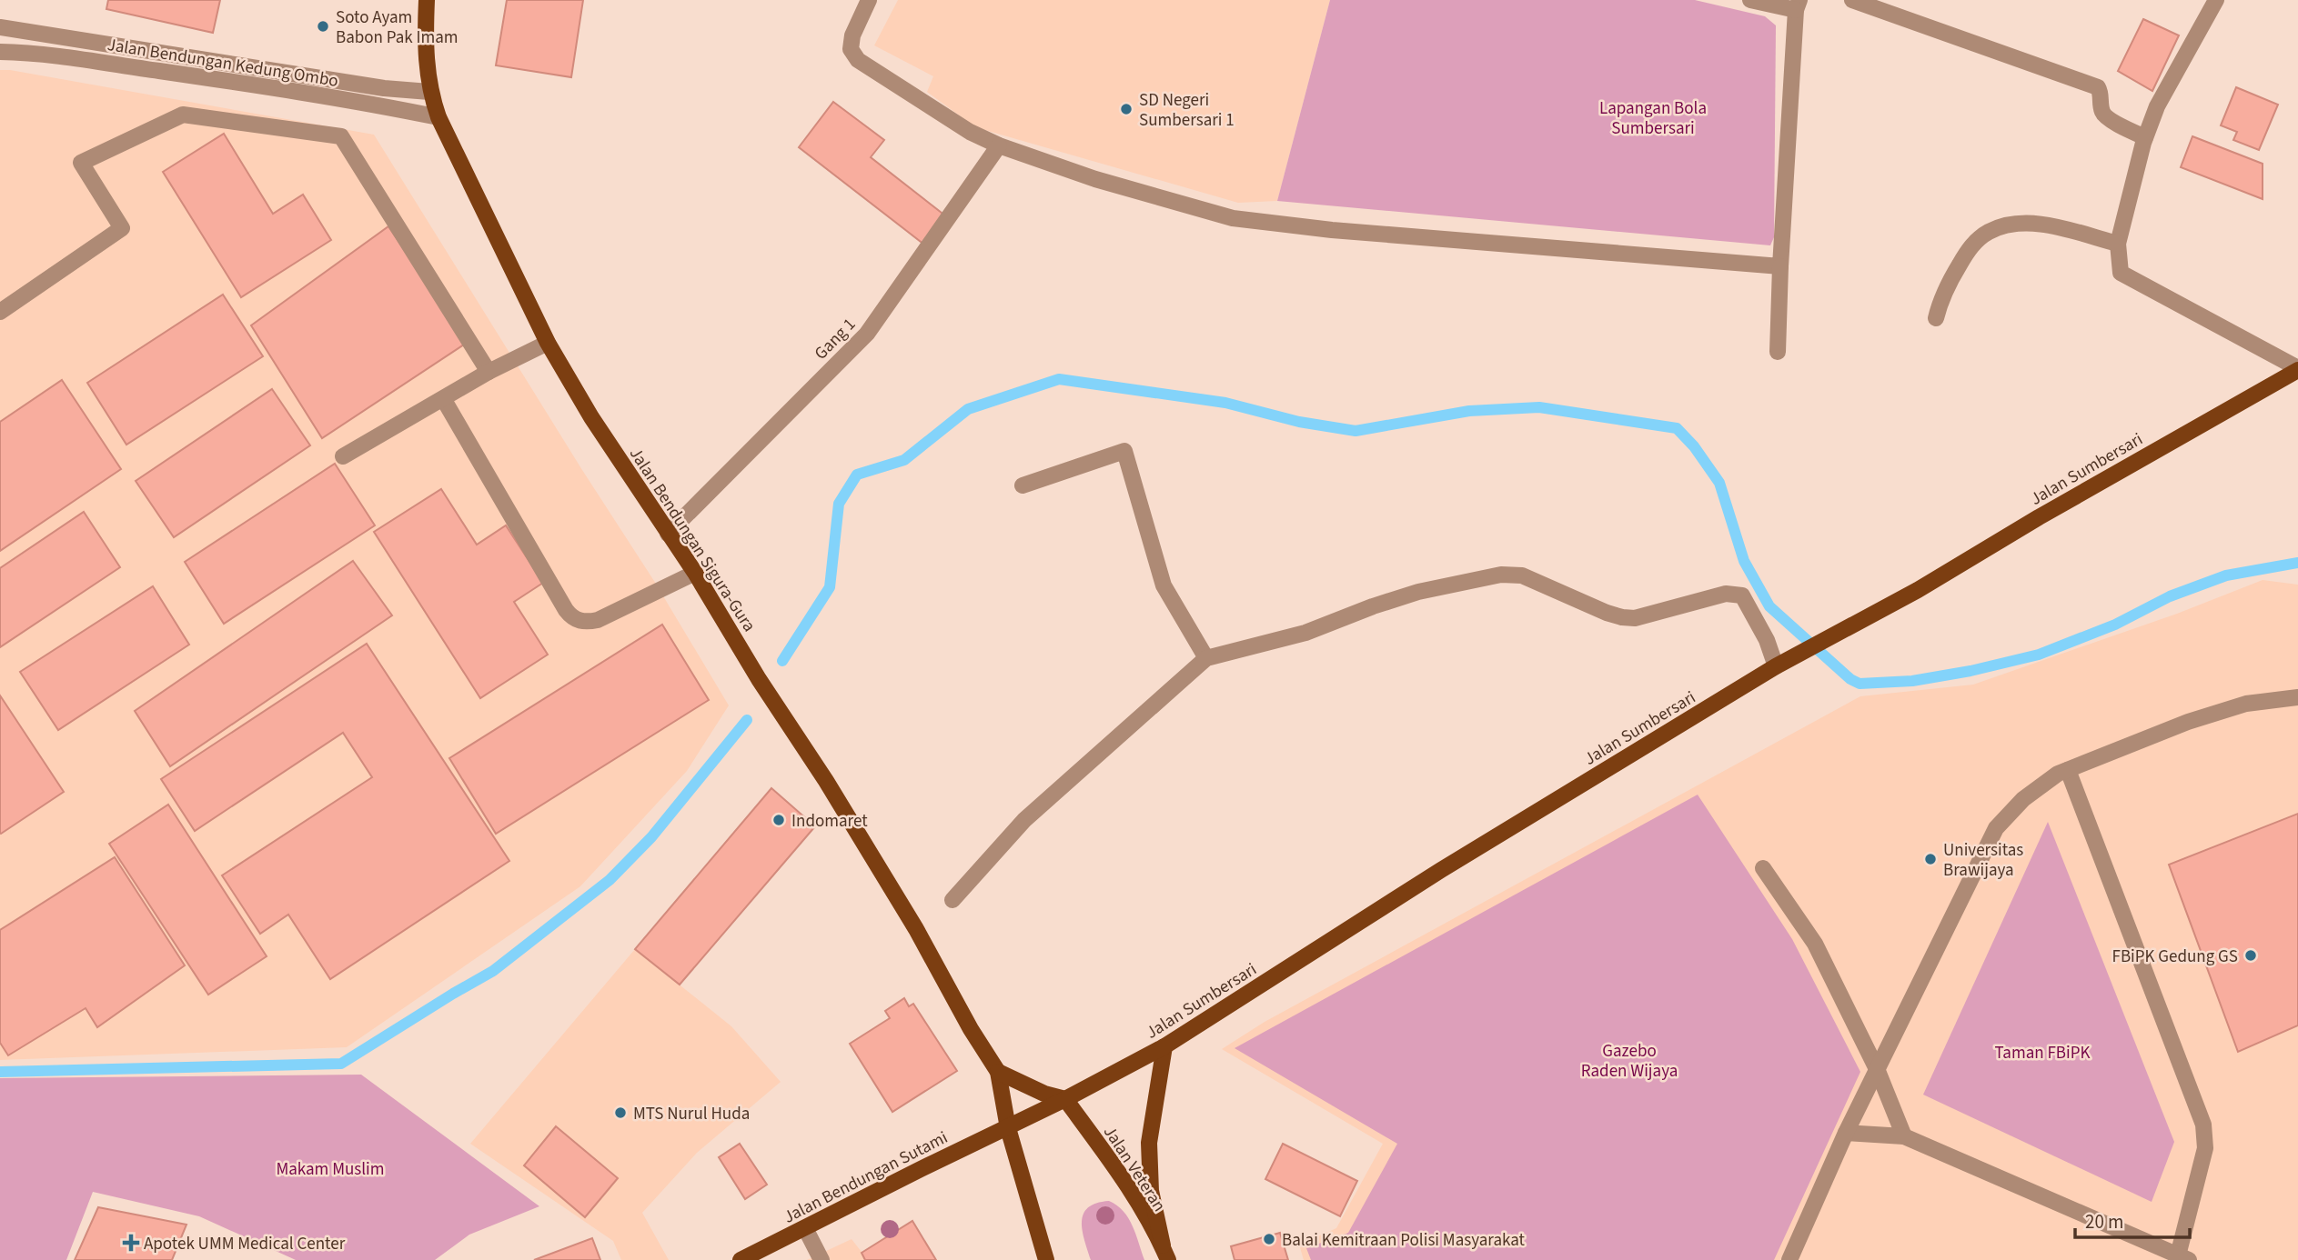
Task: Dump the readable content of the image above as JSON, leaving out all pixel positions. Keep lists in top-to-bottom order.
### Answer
{
  "streets": {
    "main road": [
      "Jalan Sumbersari",
      "Jalan Bendungan Sigura-Gura",
      "Jalan Veteran",
      "Jalan Bendungan Sutami"
    ],
    "street": ["Jalan Bendungan Kedung Ombo", "Gang 1"]
  },
  "crossings": [
    ["Jalan Bendungan Kedung Ombo", "Jalan Bendungan Sigura-Gura"],
    ["Gang 1", "Jalan Bendungan Sigura-Gura"],
    ["Jalan Sumbersari", "Jalan Veteran"],
    ["Jalan Sumbersari", "Jalan Bendungan Sutami"]
  ],
  "parks": [
    "Lapangan Bola Sumbersari",
    "Gazebo Raden Wijaya",
    "Taman FBiPK",
    "Makam Muslim"
  ],
  "places": {
    "other": [
      "Soto Ayam Babon Pak Imam",
      "SD Negeri Sumbersari 1",
      "Indomaret",
      "Universitas Brawijaya",
      "FBiPK Gedung GS",
      "MTS Nurul Huda",
      "Balai Kemitraan Polisi Masyarakat"
    ],
    "health": ["Apotek UMM Medical Center"]
  },
  "scale_bar": "20 m"
}
